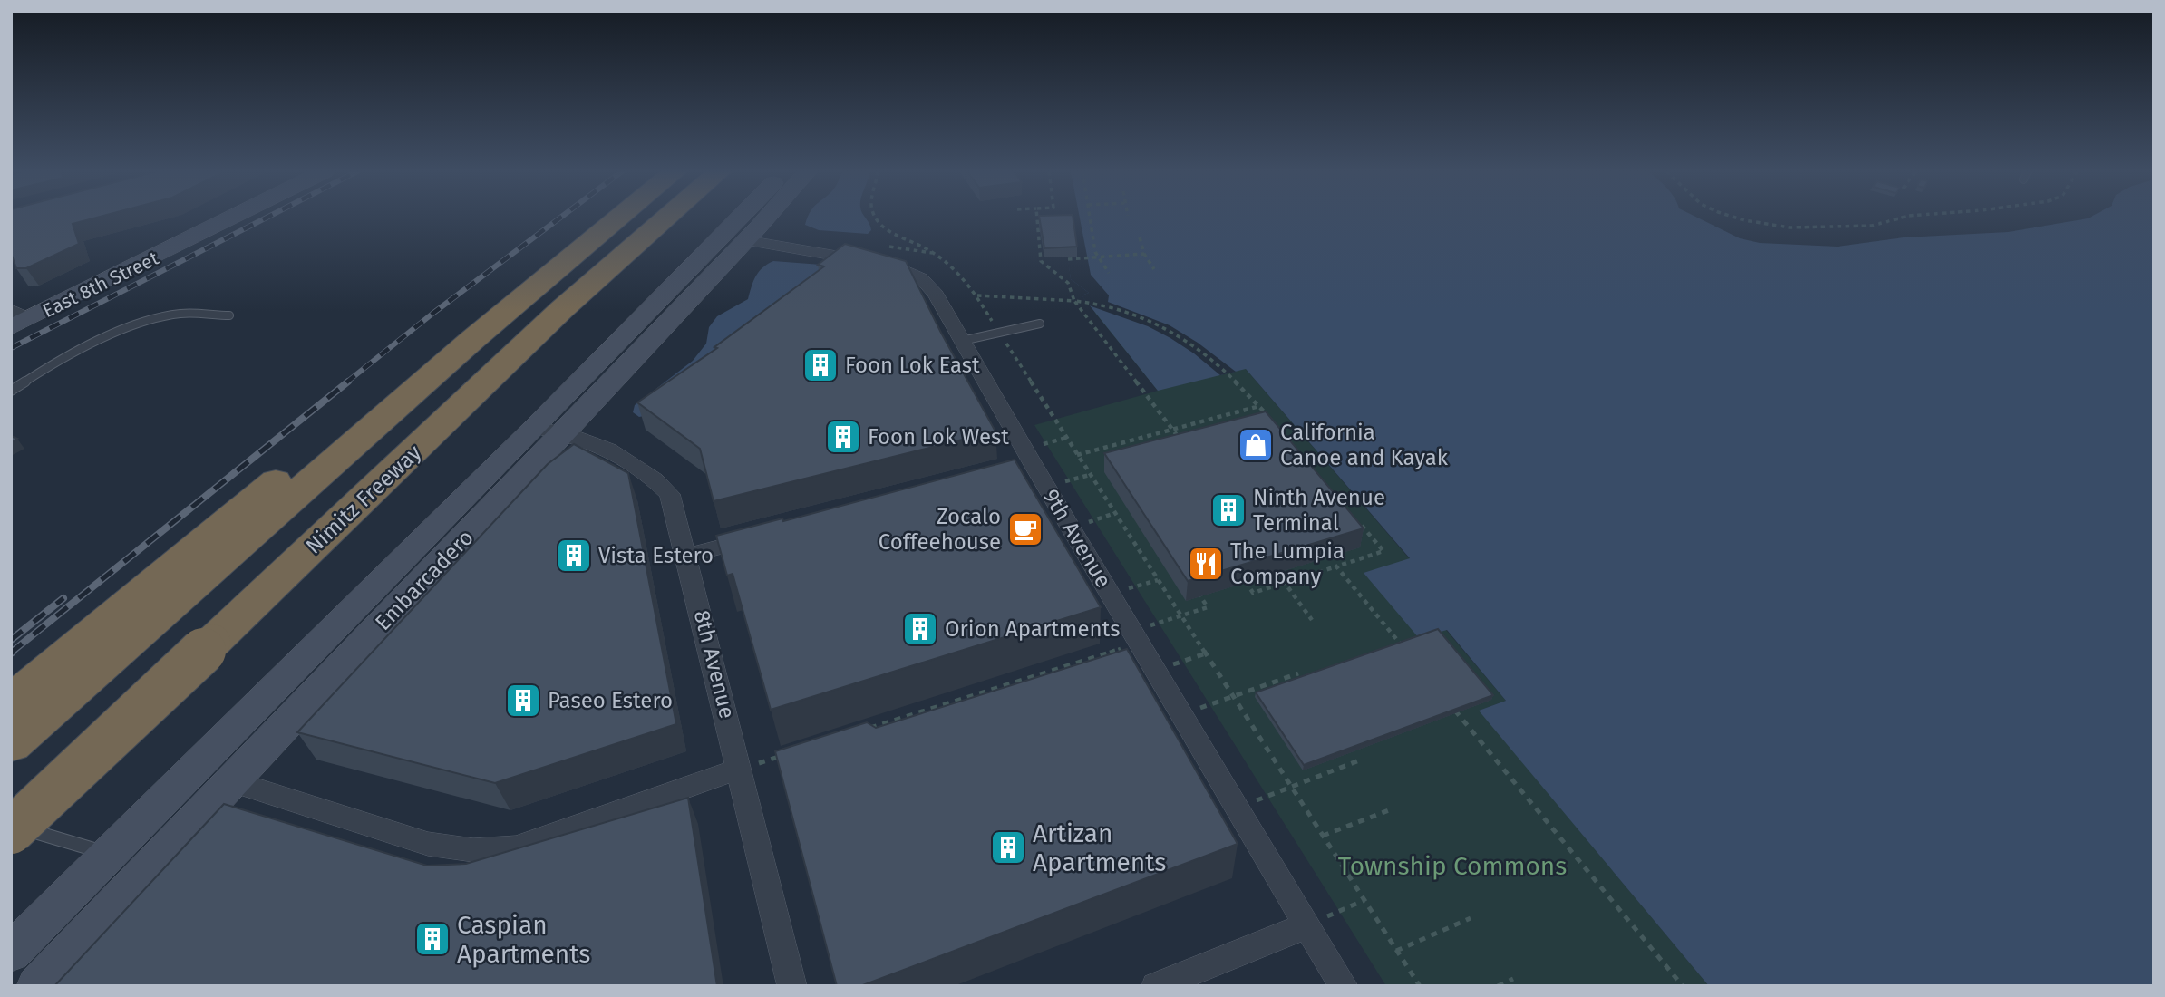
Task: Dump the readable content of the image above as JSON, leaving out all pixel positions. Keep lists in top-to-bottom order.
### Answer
{
  "streets": {
    "highway": ["Nimitz Freeway"],
    "main road": ["East 8th Street", "Embarcadero"],
    "street": ["9th Avenue", "8th Avenue"]
  },
  "crossings": [
    ["9th Avenue", "Embarcadero"],
    ["Embarcadero", "8th Avenue"]
  ],
  "parks": ["Township Commons"],
  "places": {
    "building": [
      "Foon Lok East",
      "Foon Lok West",
      "Ninth Avenue Terminal",
      "Vista Estero",
      "Orion Apartments",
      "Paseo Estero",
      "Artizan Apartments",
      "Caspian Apartments"
    ],
    "shop": ["California Canoe and Kayak"],
    "cafe": ["Zocalo Coffeehouse"],
    "restaurant": ["The Lumpia Company"]
  }
}
